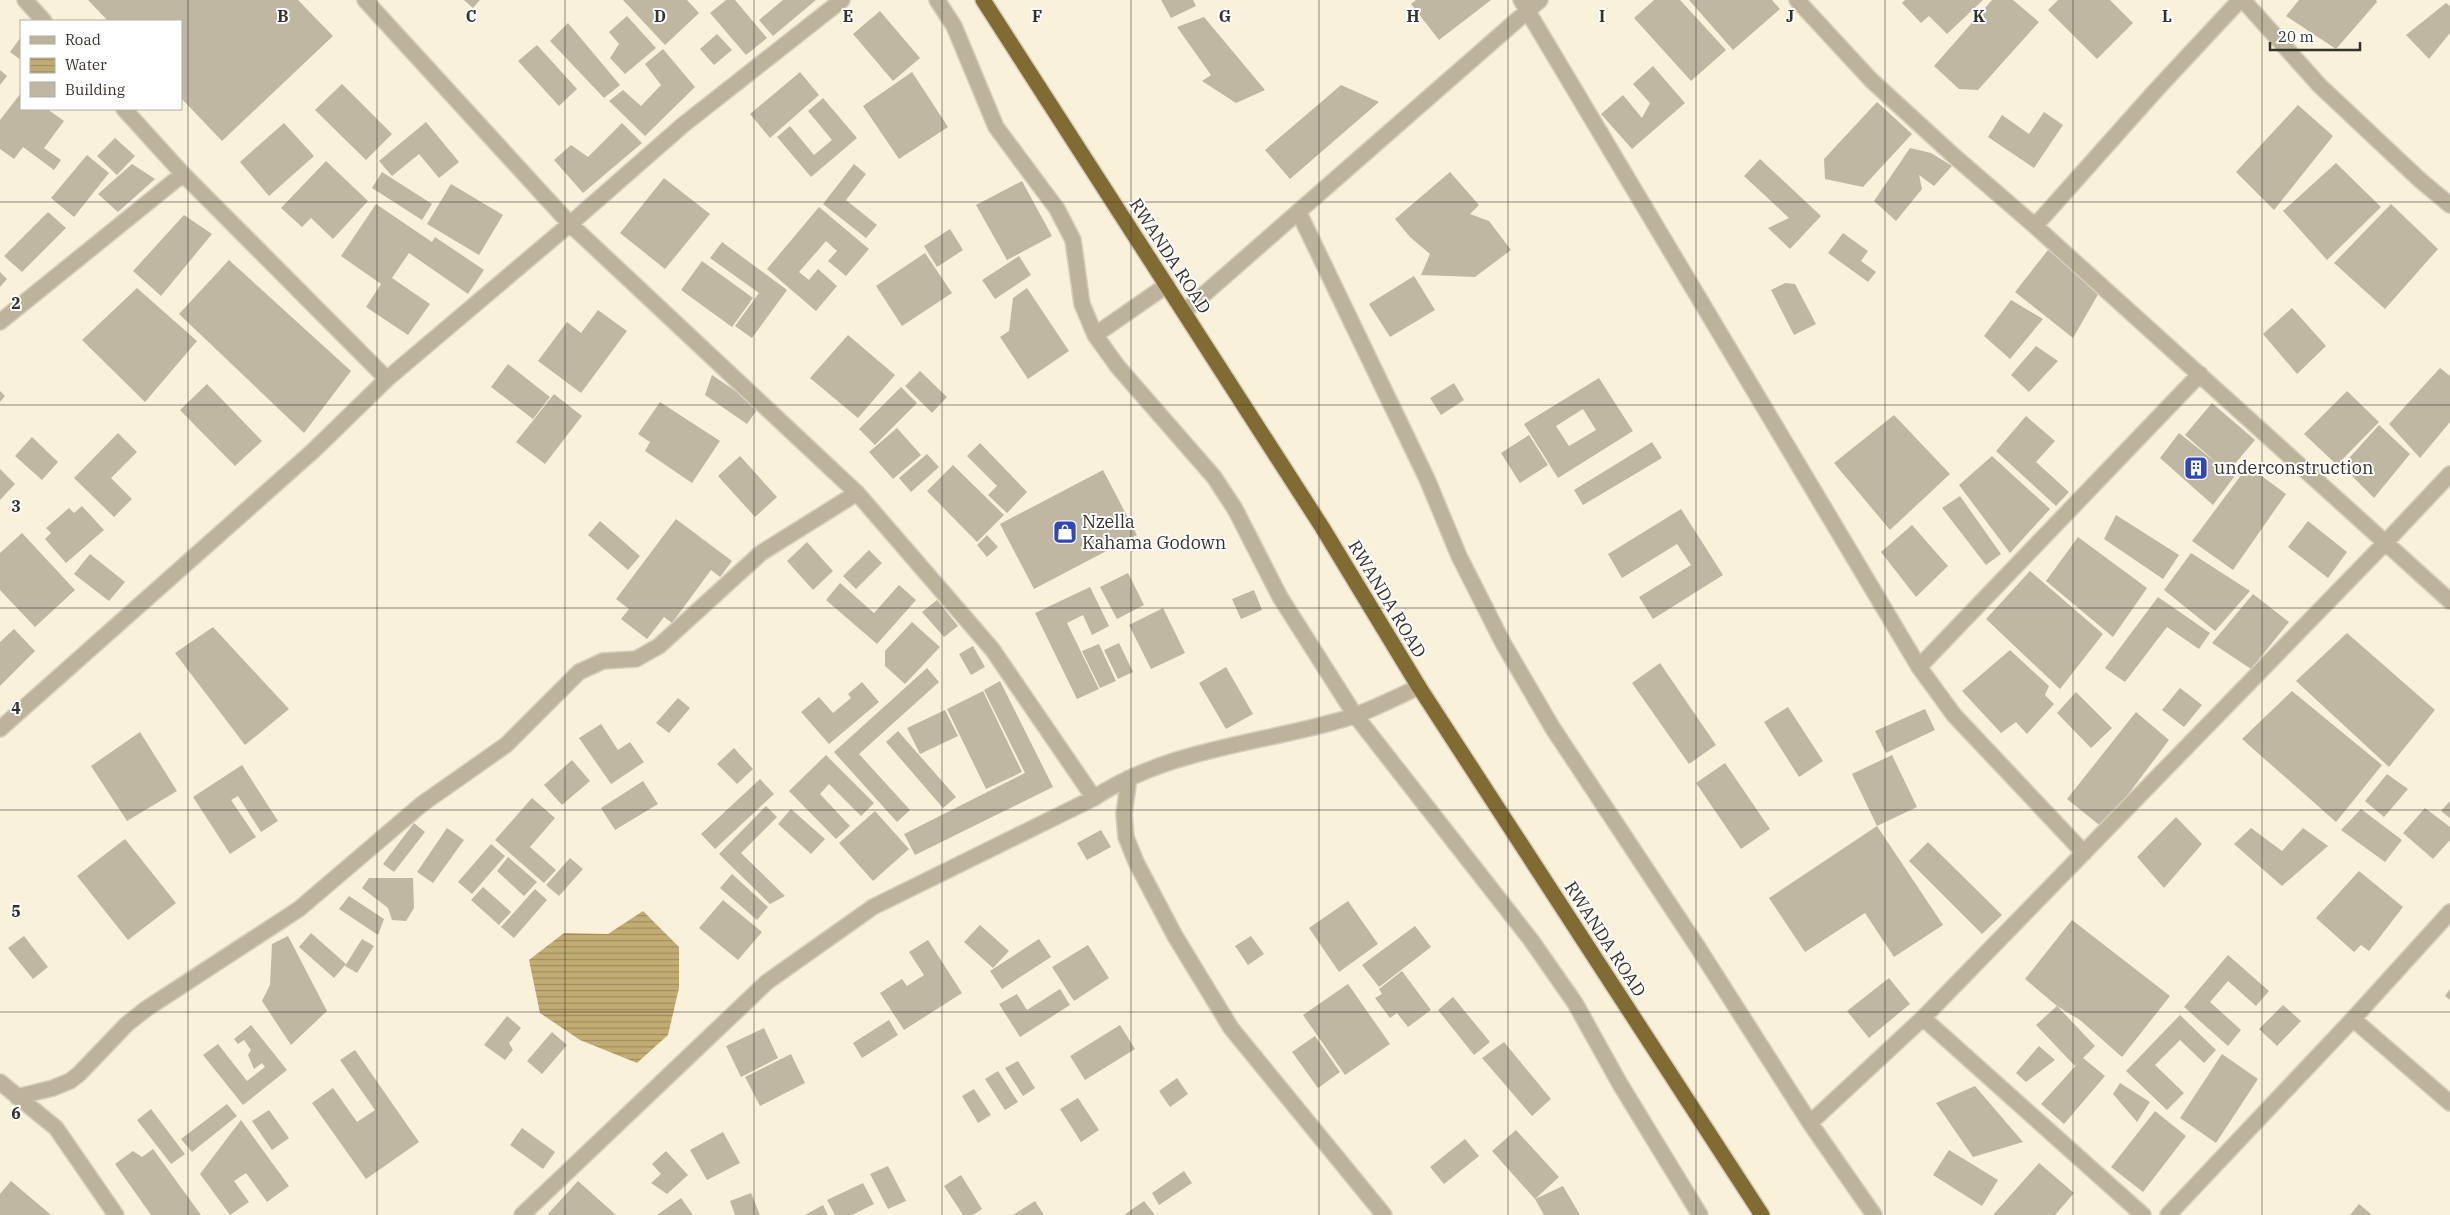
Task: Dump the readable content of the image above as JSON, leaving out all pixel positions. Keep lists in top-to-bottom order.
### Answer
{
  "streets": {
    "highway": ["RWANDA ROAD"]
  },
  "places": {
    "building": ["underconstruction"],
    "shop": ["Nzella Kahama Godown"]
  },
  "legend": ["Road", "Water", "Building"],
  "scale_bar": "20 m",
  "grid": {
    "columns": [
      "B",
      "C",
      "D",
      "E",
      "F",
      "G",
      "H",
      "I",
      "J",
      "K",
      "L"
    ],
    "rows": [
      "2",
      "3",
      "4",
      "5",
      "6"
    ]
  }
}
